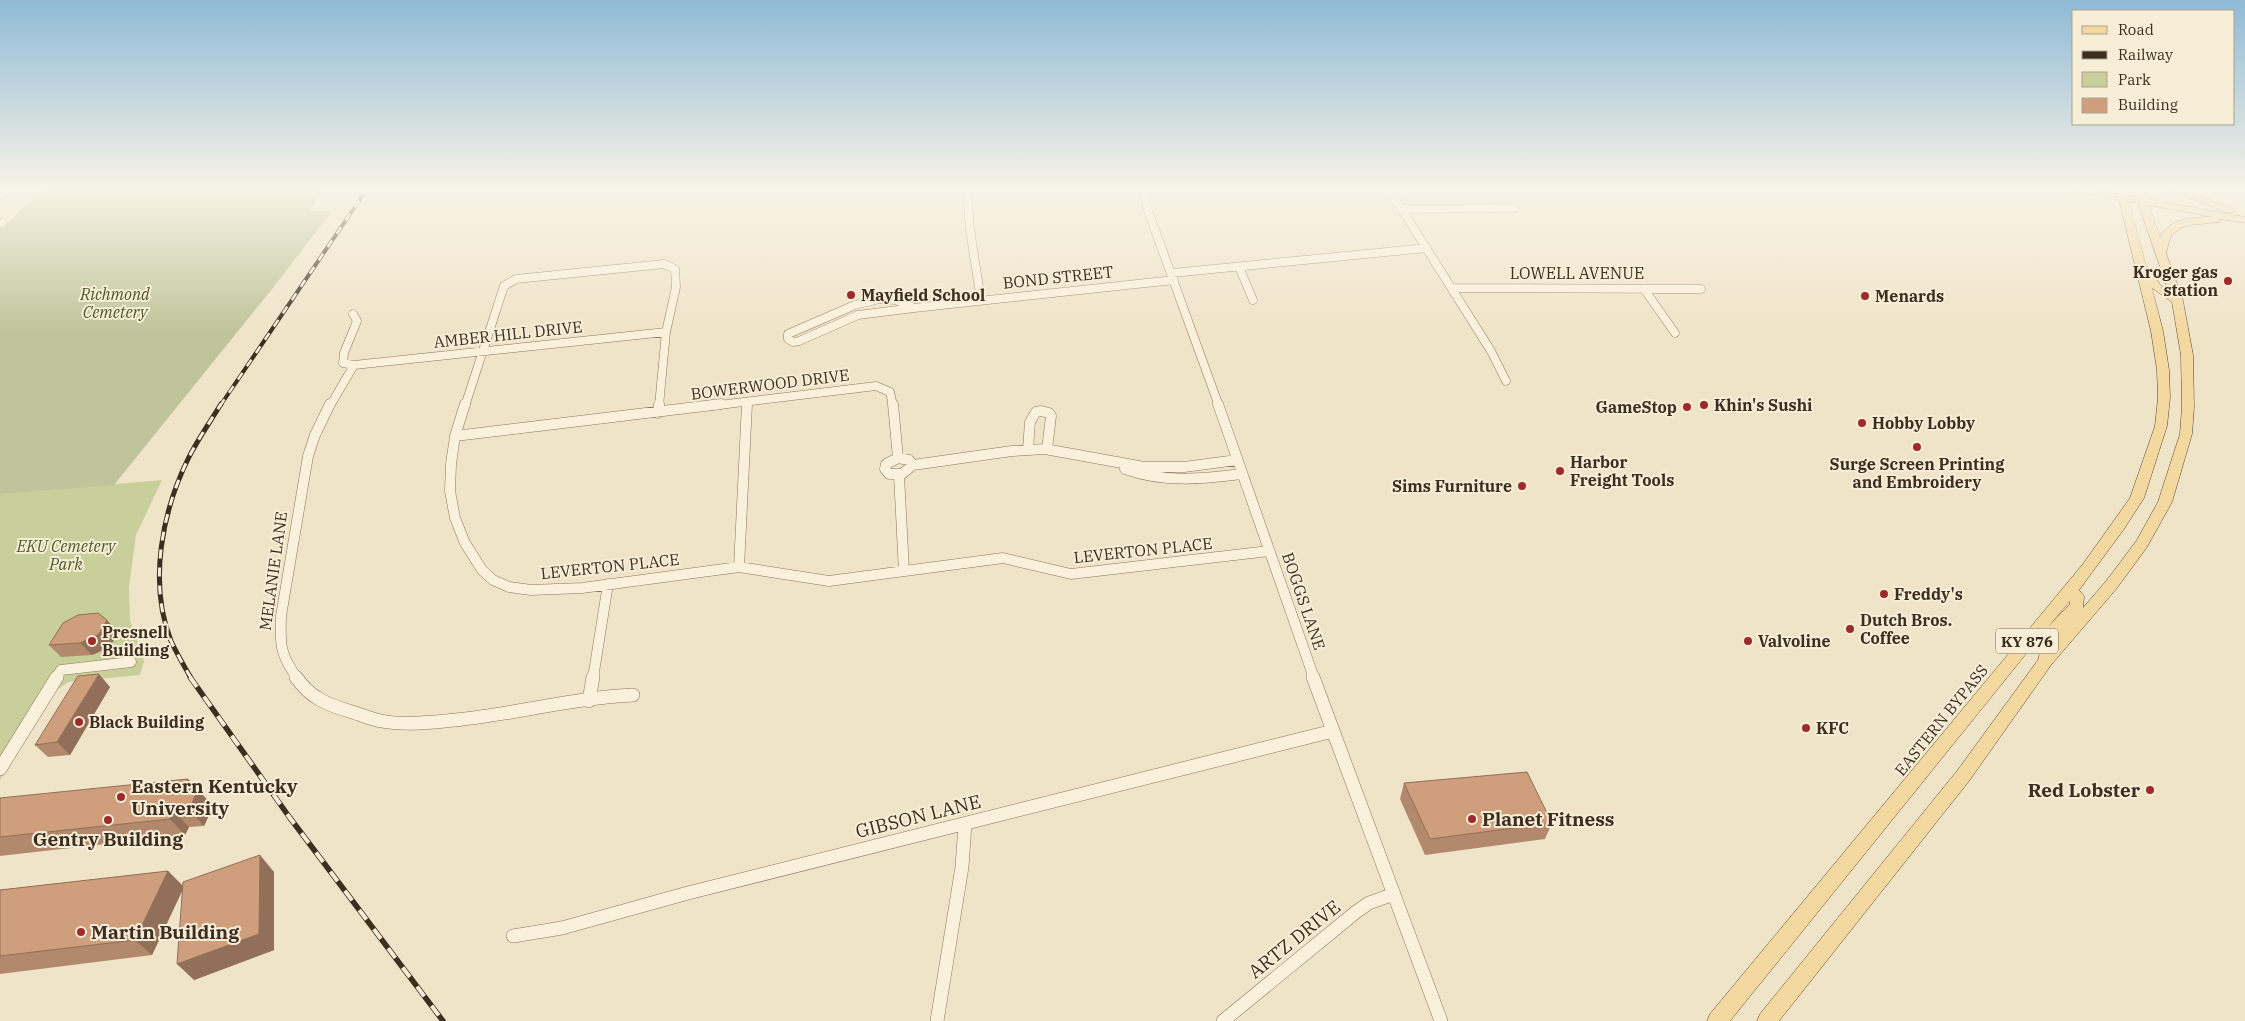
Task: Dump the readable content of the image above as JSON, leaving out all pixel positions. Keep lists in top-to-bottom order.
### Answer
{
  "streets": {
    "main road": ["KY 876", "EASTERN BYPASS"],
    "street": [
      "LOWELL AVENUE",
      "BOND STREET",
      "AMBER HILL DRIVE",
      "BOWERWOOD DRIVE",
      "LEVERTON PLACE",
      "MELANIE LANE",
      "BOGGS LANE",
      "GIBSON LANE",
      "ARTZ DRIVE"
    ]
  },
  "crossings": [
    ["BOND STREET", "BOGGS LANE"],
    ["AMBER HILL DRIVE", "LEVERTON PLACE"],
    ["AMBER HILL DRIVE", "MELANIE LANE"],
    ["BOWERWOOD DRIVE", "LEVERTON PLACE"],
    ["LEVERTON PLACE", "BOGGS LANE"],
    ["BOGGS LANE", "GIBSON LANE"],
    ["BOGGS LANE", "ARTZ DRIVE"]
  ],
  "parks": ["Richmond Cemetery", "EKU Cemetery Park"],
  "places": [
    "Kroger gas station",
    "Mayfield School",
    "Menards",
    "Khin's Sushi",
    "GameStop",
    "Hobby Lobby",
    "Surge Screen Printing and Embroidery",
    "Harbor Freight Tools",
    "Sims Furniture",
    "Freddy's",
    "Dutch Bros. Coffee",
    "Presnell Building",
    "Valvoline",
    "Black Building",
    "KFC",
    "Red Lobster",
    "Eastern Kentucky University",
    "Planet Fitness",
    "Gentry Building",
    "Martin Building"
  ],
  "legend": [
    "Road",
    "Railway",
    "Park",
    "Building"
  ]
}
